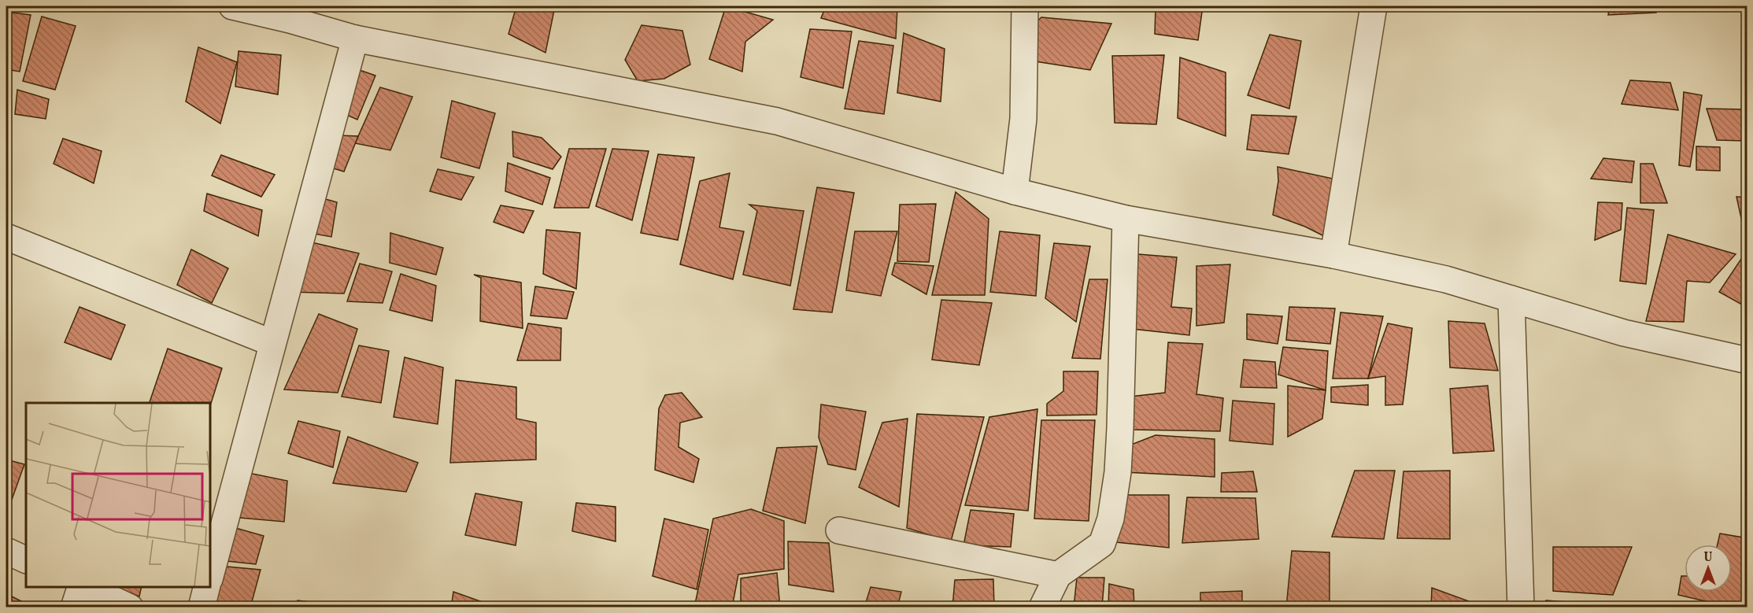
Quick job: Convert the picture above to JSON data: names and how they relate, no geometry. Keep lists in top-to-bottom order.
{
  "north": "top"
}
